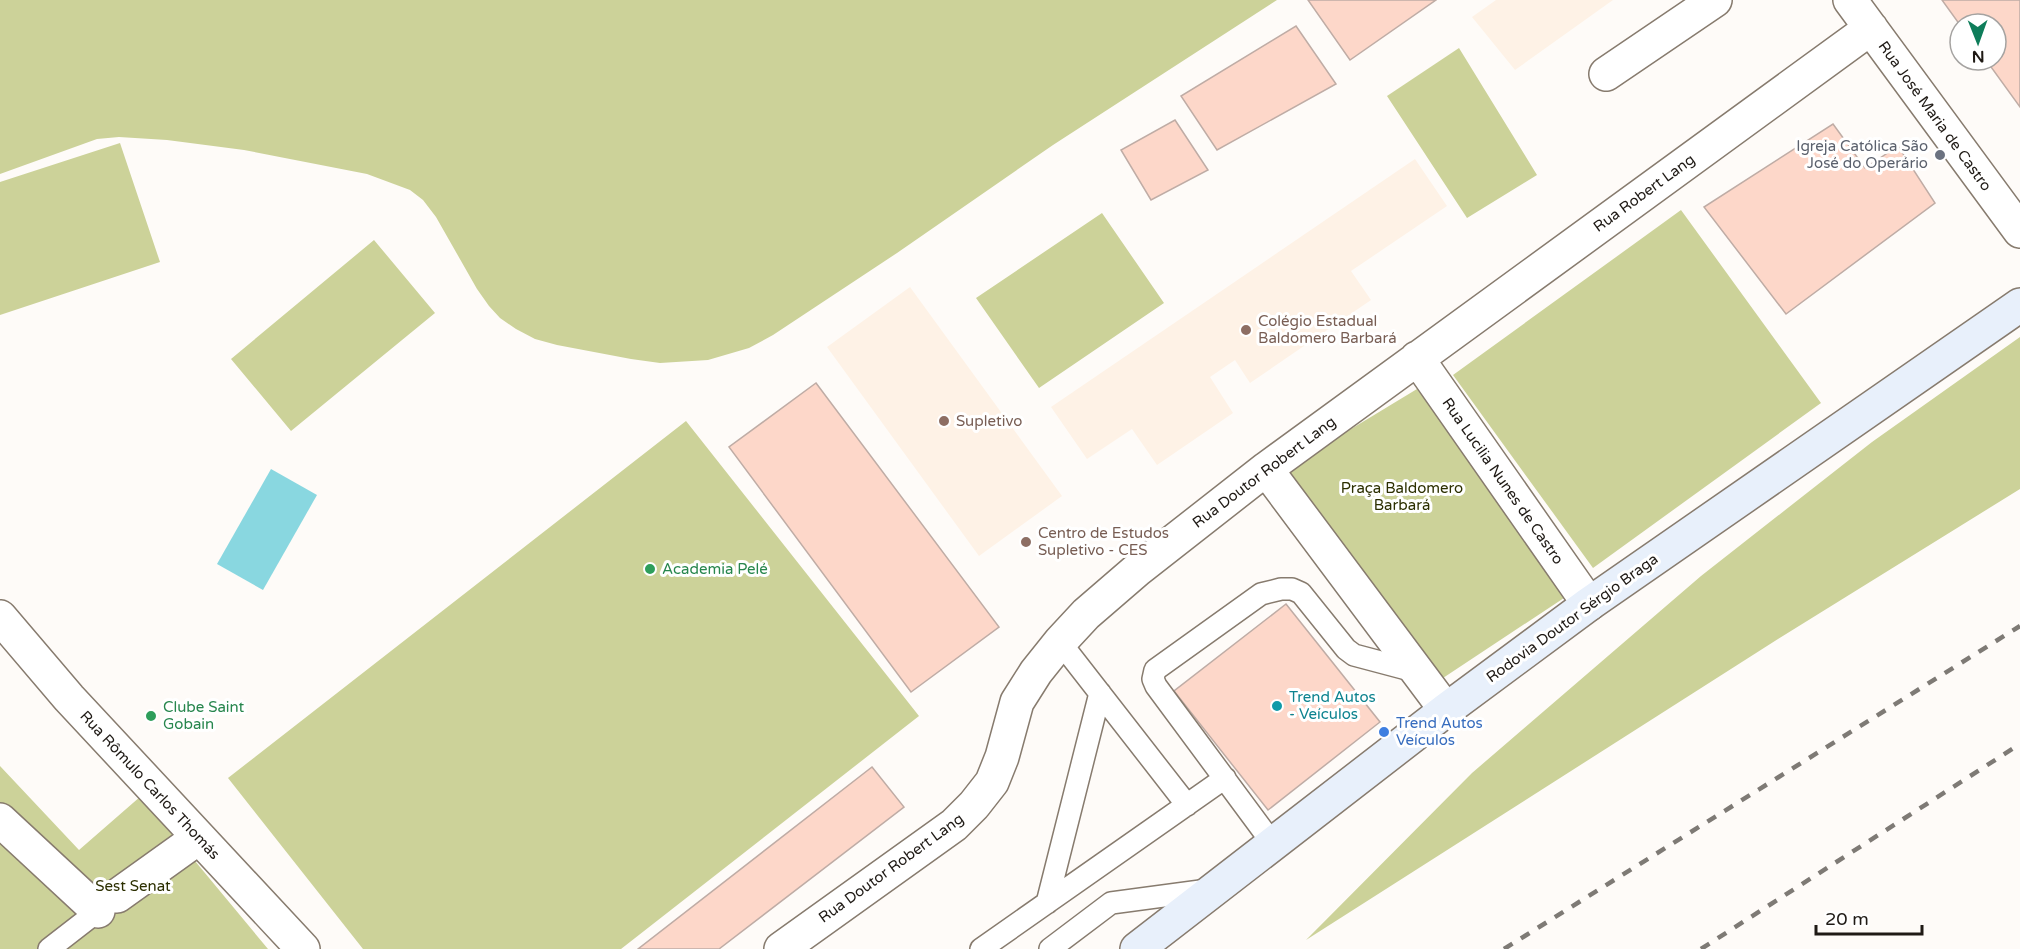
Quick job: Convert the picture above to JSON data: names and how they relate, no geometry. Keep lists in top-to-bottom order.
{
  "streets": {
    "main road": ["Rodovia Doutor Sérgio Braga"],
    "street": [
      "Rua José Maria de Castro",
      "Rua Robert Lang",
      "Rua Doutor Robert Lang",
      "Rua Lucilia Nunes de Castro",
      "Rua Rômulo Carlos Thomás"
    ]
  },
  "crossings": [
    ["Rua José Maria de Castro", "Rua Robert Lang"],
    ["Rua Robert Lang", "Rua Doutor Robert Lang"],
    ["Rua Robert Lang", "Rua Lucilia Nunes de Castro"],
    ["Rua Doutor Robert Lang", "Rua Lucilia Nunes de Castro"],
    ["Rua Lucilia Nunes de Castro", "Rodovia Doutor Sérgio Braga"]
  ],
  "parks": ["Praça Baldomero Barbará", "Sest Senat"],
  "places": [
    "Igreja Católica São José do Operário",
    "Colégio Estadual Baldomero Barbará",
    "Supletivo",
    "Centro de Estudos Supletivo - CES",
    "Academia Pelé",
    "Trend Autos - Veículos",
    "Clube Saint Gobain",
    "Trend Autos Veículos"
  ],
  "scale_bar": "20 m",
  "north": "bottom"
}
